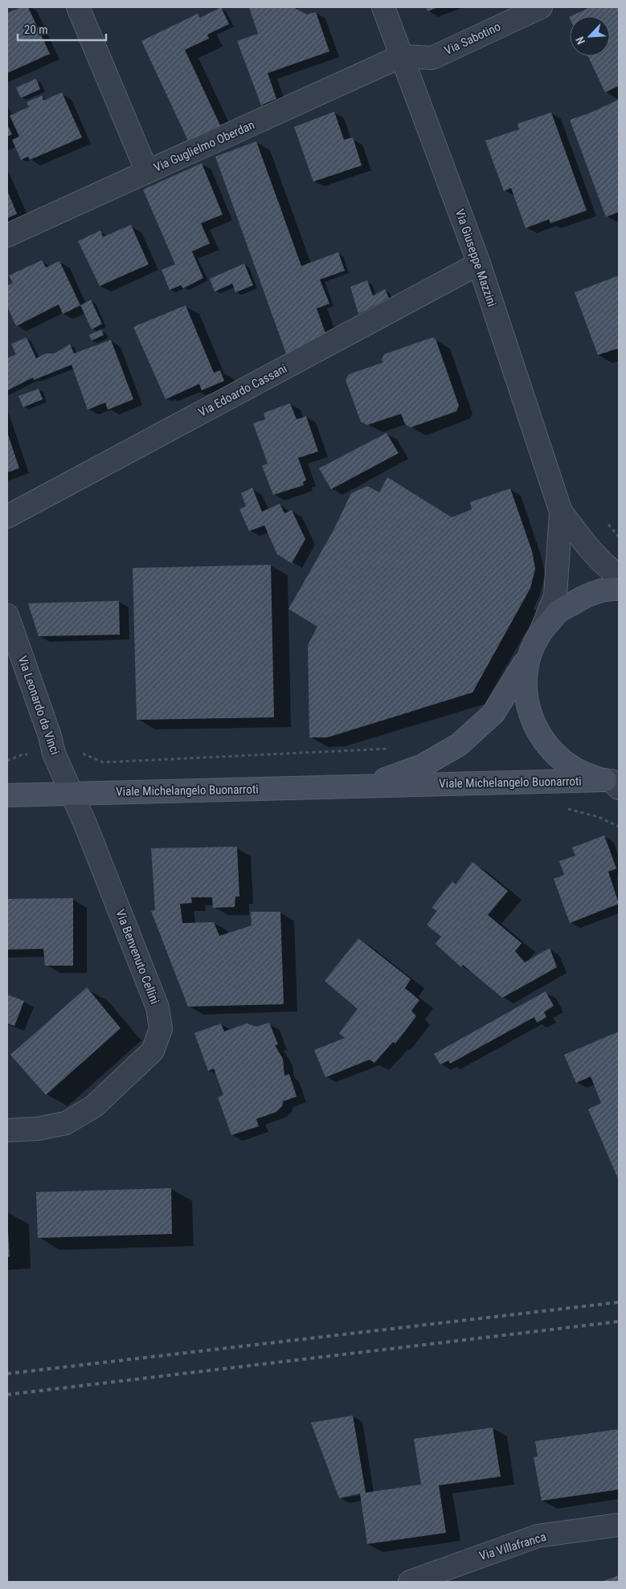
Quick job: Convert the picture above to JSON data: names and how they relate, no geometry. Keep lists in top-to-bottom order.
{
  "streets": {
    "main road": ["Viale Michelangelo Buonarroti"],
    "street": [
      "Via Sabotino",
      "Via Guglielmo Oberdan",
      "Via Giuseppe Mazzini",
      "Via Edoardo Cassani",
      "Via Leonardo da Vinci",
      "Via Benvenuto Cellini",
      "Via Villafranca"
    ]
  },
  "crossings": [
    ["Via Sabotino", "Via Guglielmo Oberdan"],
    ["Via Sabotino", "Via Giuseppe Mazzini"],
    ["Via Guglielmo Oberdan", "Via Giuseppe Mazzini"],
    ["Via Giuseppe Mazzini", "Via Edoardo Cassani"],
    ["Via Leonardo da Vinci", "Viale Michelangelo Buonarroti"],
    ["Via Leonardo da Vinci", "Via Benvenuto Cellini"],
    ["Viale Michelangelo Buonarroti", "Via Benvenuto Cellini"]
  ],
  "scale_bar": "20 m",
  "north": "bottom left"
}
